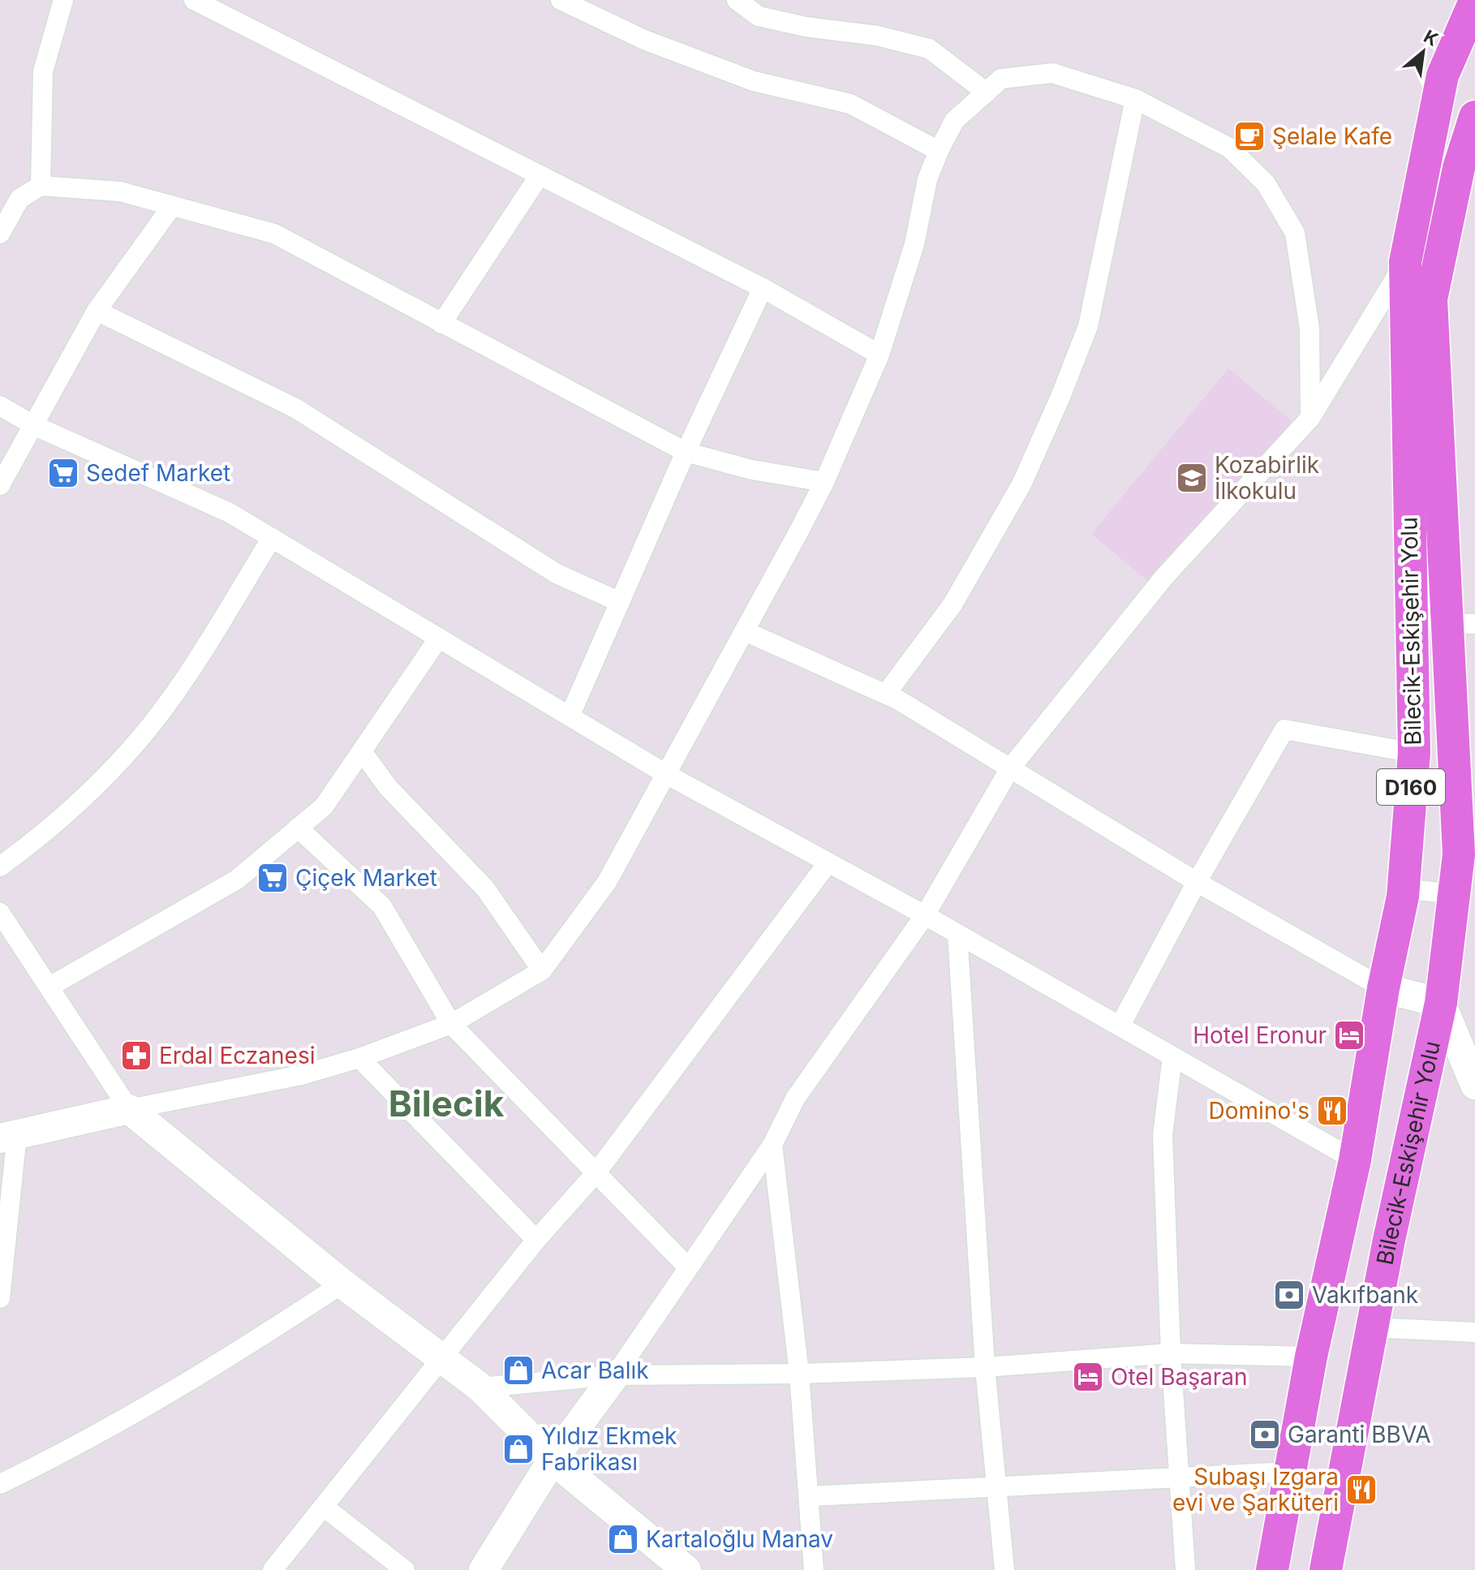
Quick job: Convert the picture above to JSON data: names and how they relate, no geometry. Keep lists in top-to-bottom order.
{
  "streets": {
    "main road": ["Bilecik-Eskişehir Yolu", "D160"]
  },
  "districts": ["Bilecik"],
  "places": {
    "cafe": ["Şelale Kafe"],
    "supermarket": ["Sedef Market", "Çiçek Market"],
    "school or university": ["Kozabirlik İlkokulu"],
    "hotel": ["Hotel Eronur", "Otel Başaran"],
    "pharmacy": ["Erdal Eczanesi"],
    "restaurant": ["Domino's", "Subaşı Izgara evi ve Şarküteri"],
    "bank": ["Vakıfbank", "Garanti BBVA"],
    "shop": ["Acar Balık", "Yıldız Ekmek Fabrikası", "Kartaloğlu Manav"]
  },
  "north": "top right"
}
